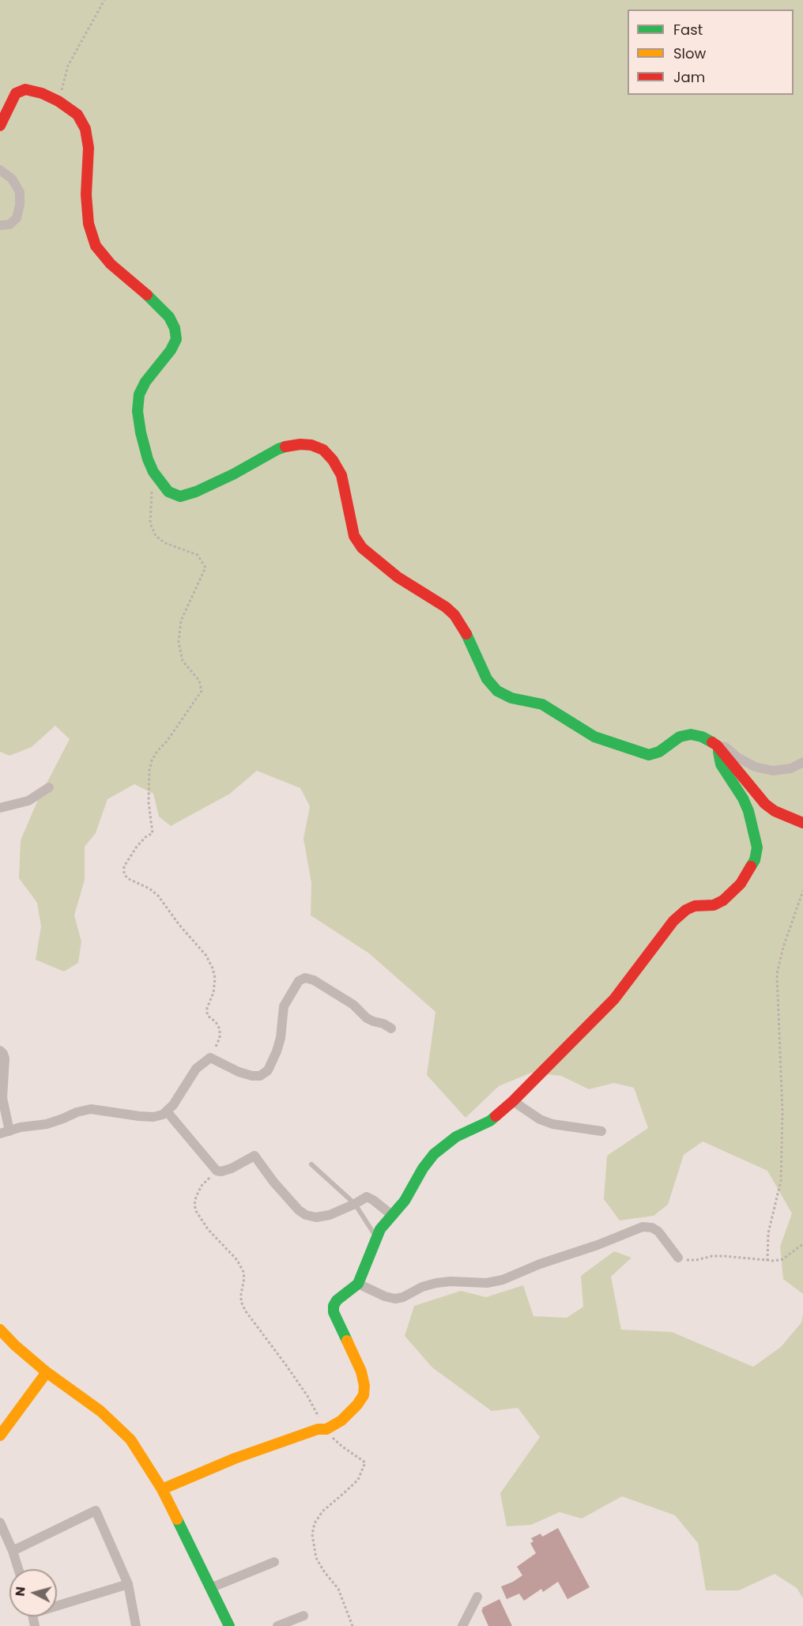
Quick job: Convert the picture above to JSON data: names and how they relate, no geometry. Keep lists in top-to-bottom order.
{
  "legend": ["Fast", "Slow", "Jam"],
  "north": "left"
}
